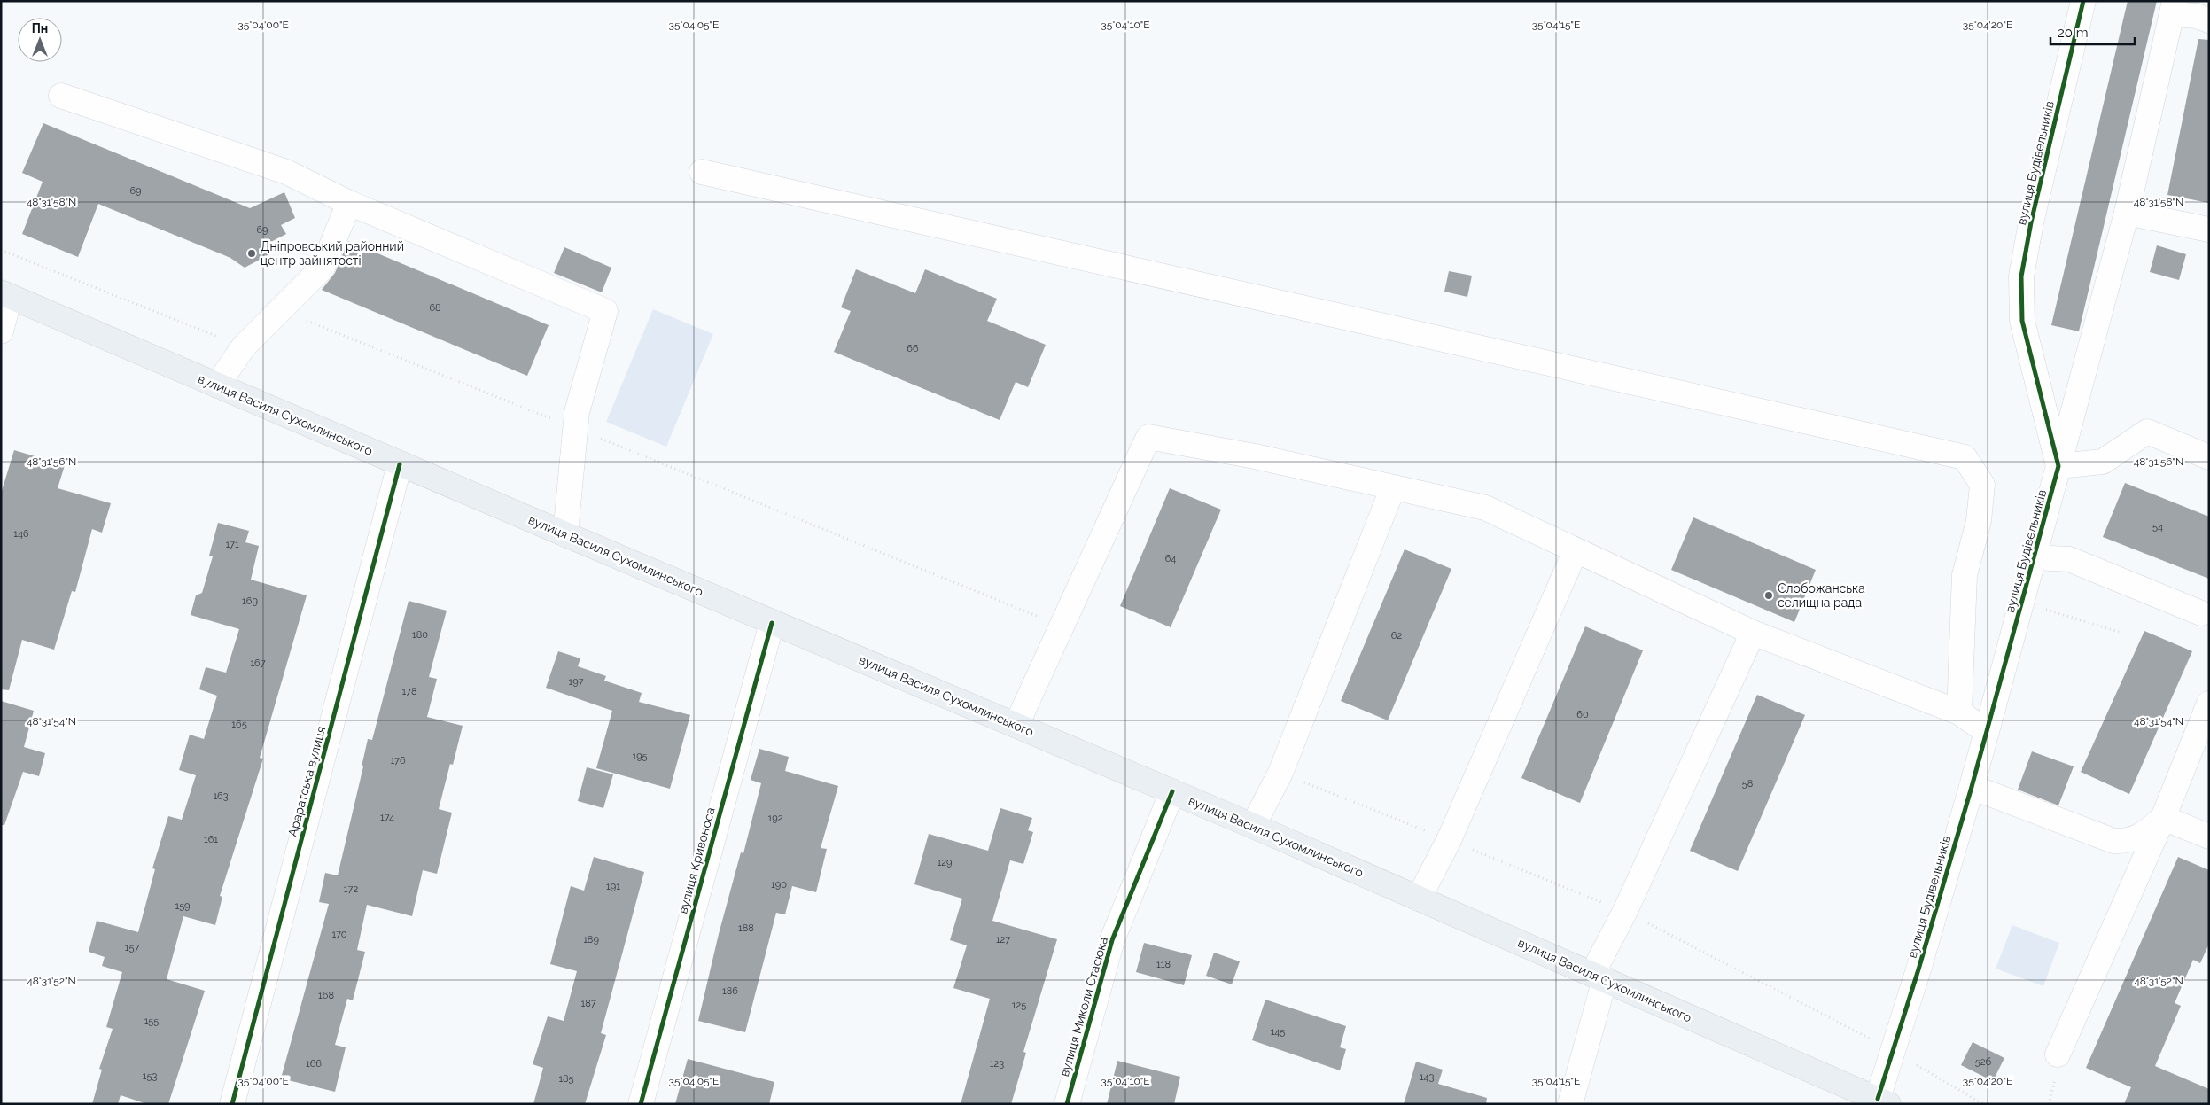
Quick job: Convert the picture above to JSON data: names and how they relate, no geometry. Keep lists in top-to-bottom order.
{
  "streets": {
    "main road": ["вулиця Василя Сухомлинського"],
    "street": [
      "вулиця Будівельників",
      "Араратська вулиця",
      "вулиця Кривоноса",
      "вулиця Миколи Стасюка"
    ]
  },
  "crossings": [
    ["вулиця Будівельників", "вулиця Василя Сухомлинського"],
    ["вулиця Василя Сухомлинського", "Араратська вулиця"],
    ["вулиця Василя Сухомлинського", "вулиця Кривоноса"],
    ["вулиця Василя Сухомлинського", "вулиця Миколи Стасюка"]
  ],
  "places": ["Дніпровський районний центр зайнятості", "Слобожанська селищна рада"],
  "house_numbers": [
    "69",
    "69",
    "68",
    "66",
    "54",
    "146",
    "171",
    "64",
    "169",
    "180",
    "62",
    "167",
    "197",
    "178",
    "60",
    "165",
    "195",
    "176",
    "58",
    "163",
    "174",
    "192",
    "161",
    "129",
    "190",
    "191",
    "172",
    "159",
    "188",
    "170",
    "189",
    "127",
    "157",
    "118",
    "186",
    "168",
    "187",
    "125",
    "155",
    "145",
    "52б",
    "166",
    "123",
    "153",
    "143",
    "185"
  ],
  "scale_bar": "20 m",
  "north": "top",
  "coordinates": [
    "35°04'00\"E",
    "35°04'05\"E",
    "35°04'10\"E",
    "35°04'15\"E",
    "35°04'20\"E",
    "48°31'58\"N",
    "48°31'56\"N",
    "48°31'54\"N",
    "48°31'52\"N"
  ]
}
